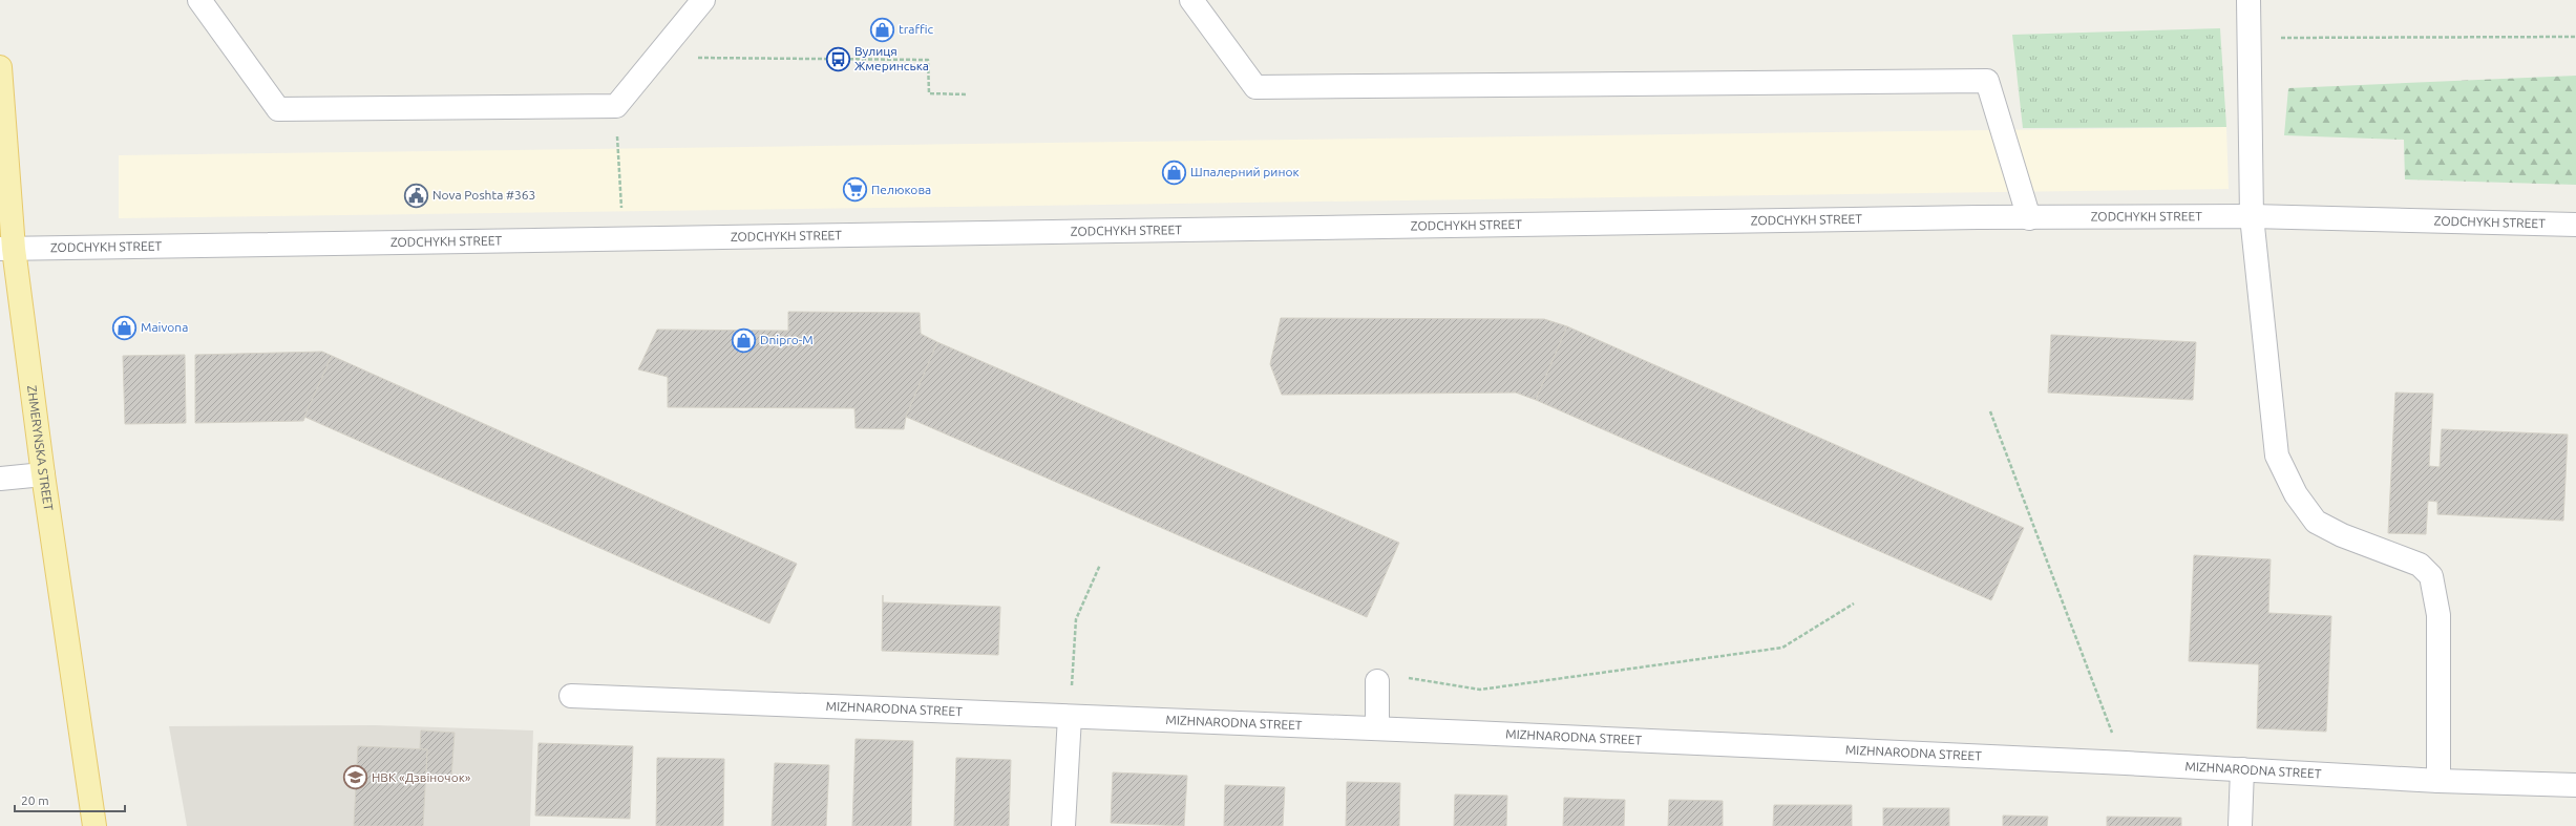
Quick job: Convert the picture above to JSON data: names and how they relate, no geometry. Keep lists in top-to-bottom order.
{
  "streets": {
    "main road": ["ZHMERYNSKA STREET"],
    "street": ["ZODCHYKH STREET", "MIZHNARODNA STREET"]
  },
  "crossings": [
    ["ZODCHYKH STREET", "ZHMERYNSKA STREET"]
  ],
  "places": {
    "shop": [
      "traffic",
      "Шпалерний ринок",
      "Maivona",
      "Dnipro-M"
    ],
    "bus stop": ["Вулиця Жмеринська"],
    "supermarket": ["Пелюкова"],
    "public building": ["Nova Poshta #363"],
    "school or university": ["НВК «Дзвіночок»"]
  },
  "scale_bar": "20 m"
}
